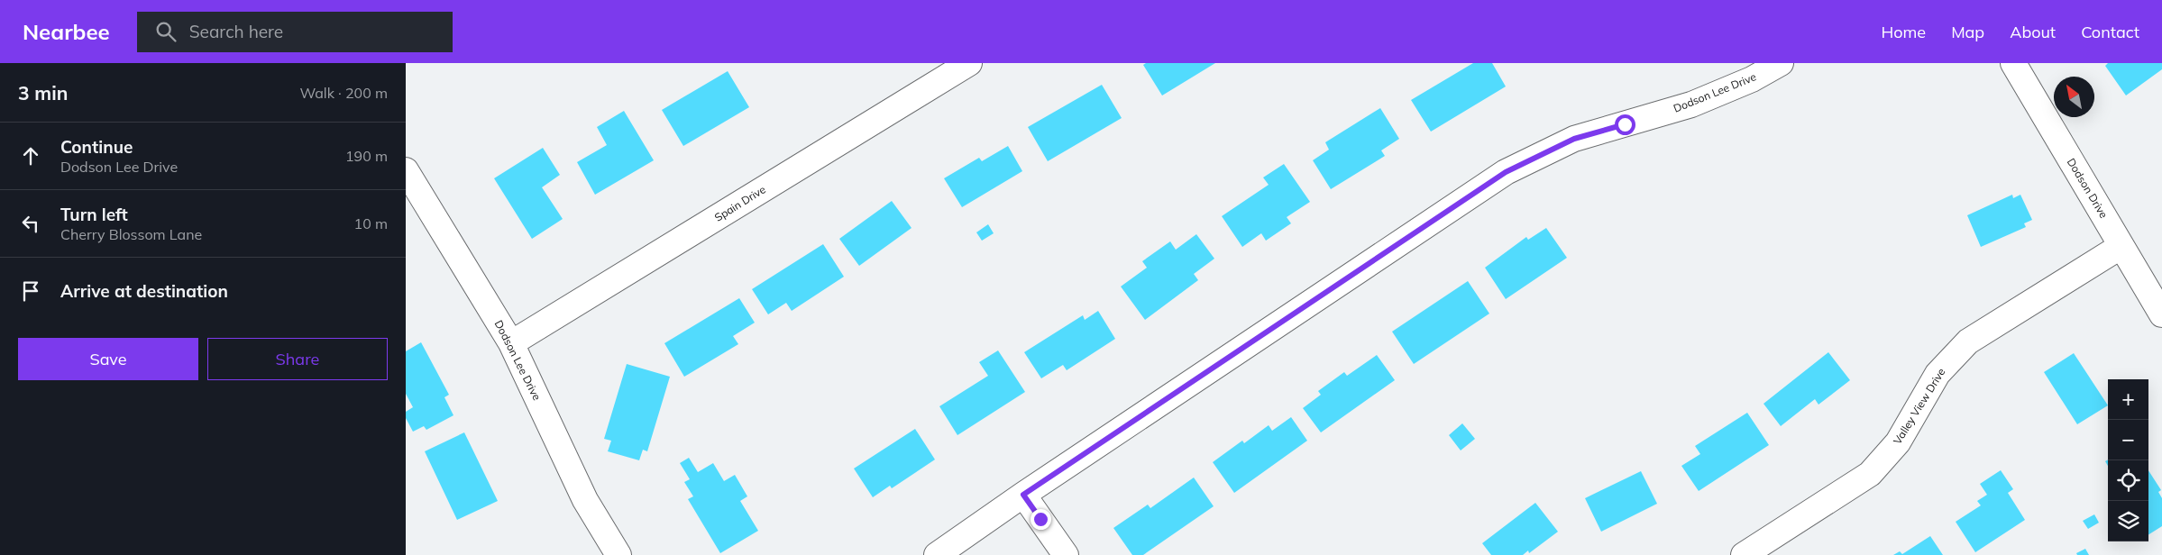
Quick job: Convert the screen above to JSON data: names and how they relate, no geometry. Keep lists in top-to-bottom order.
{
  "streets": {
    "street": [
      "Dodson Lee Drive",
      "Dodson Drive",
      "Spain Drive",
      "Valley View Drive"
    ]
  },
  "crossings": [
    ["Dodson Lee Drive", "Spain Drive"],
    ["Dodson Drive", "Valley View Drive"]
  ],
  "north": "top left",
  "page": {
    "header": "Nearbee",
    "search": "Search here",
    "nav": [
      "Home",
      "Map",
      "About",
      "Contact"
    ],
    "heading": ["3 min", "Walk · 200 m"],
    "list": [
      ["Continue", "Dodson Lee Drive", "190 m"],
      ["Turn left", "Cherry Blossom Lane", "10 m"],
      "Arrive at destination"
    ],
    "buttons": ["Save", "Share"],
    "map_buttons": ["+", "−"]
  }
}
